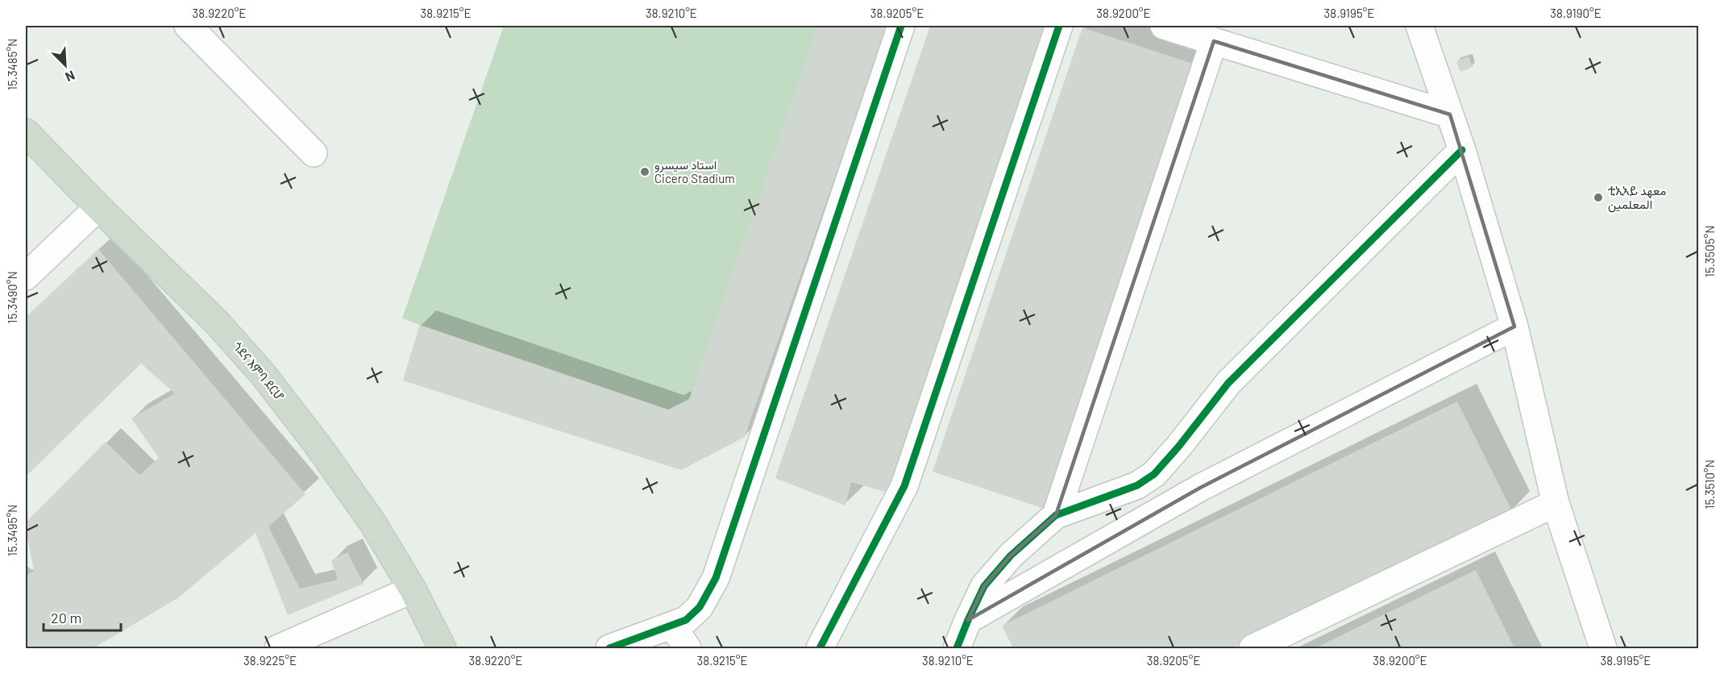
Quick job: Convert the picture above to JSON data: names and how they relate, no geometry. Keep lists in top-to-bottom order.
{
  "streets": {
    "highway": ["ጎደና እምባ ደርሆ"]
  },
  "places": ["استاد سيسرو Cicero Stadium", "ቲኢኣይ معهد المعلمين"],
  "scale_bar": "20 m",
  "north": "bottom right",
  "coordinates": [
    "38.9220°E",
    "38.9215°E",
    "38.9210°E",
    "38.9205°E",
    "38.9200°E",
    "38.9195°E",
    "38.9190°E",
    "15.3485°N",
    "15.3505°N",
    "15.3490°N",
    "15.3510°N",
    "15.3495°N",
    "38.9225°E"
  ]
}
